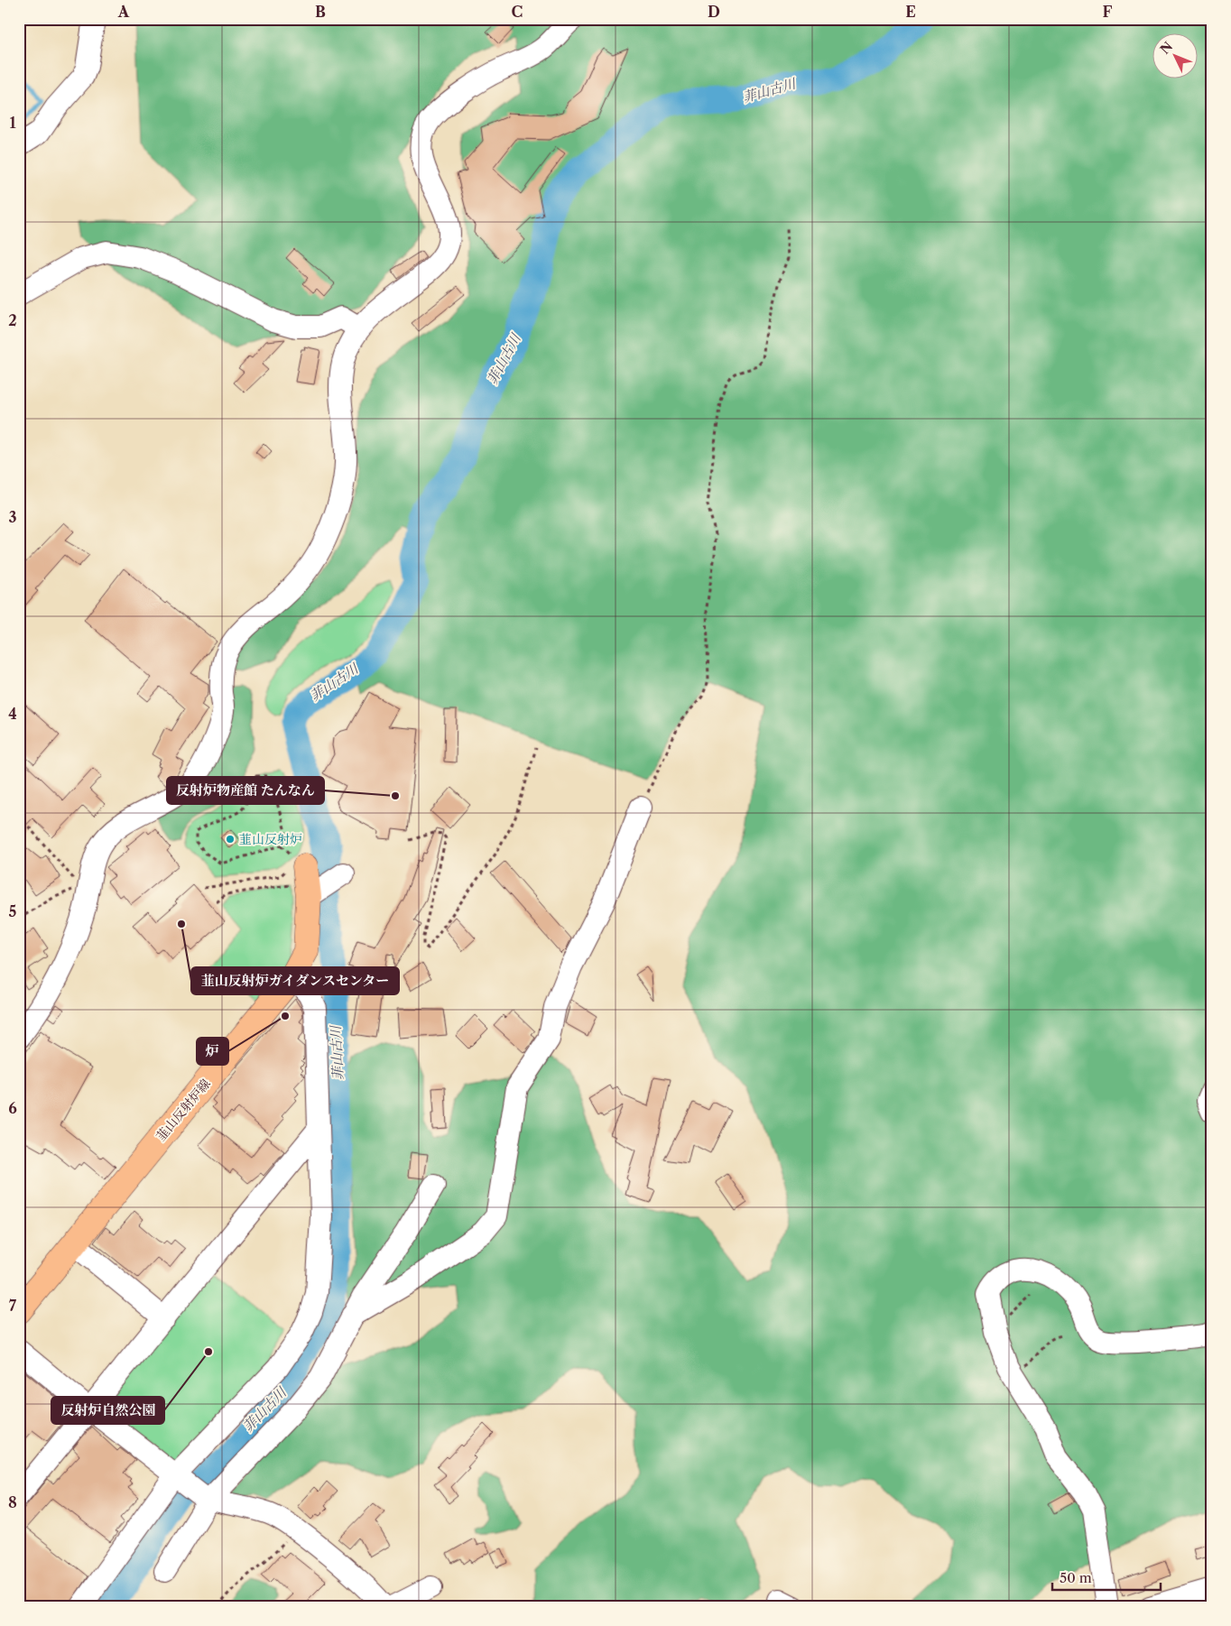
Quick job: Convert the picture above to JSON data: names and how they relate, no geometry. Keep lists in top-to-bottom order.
{
  "streets": {
    "main road": ["韮山反射炉線"]
  },
  "water": ["菲山古川"],
  "places": [
    "反射炉物産館 たんなん",
    "韮山反射炉",
    "韮山反射炉ガイダンスセンター",
    "炉",
    "反射炉自然公園"
  ],
  "scale_bar": "50 m",
  "north": "top left",
  "grid": {
    "columns": [
      "A",
      "B",
      "C",
      "D",
      "E",
      "F"
    ],
    "rows": [
      "1",
      "2",
      "3",
      "4",
      "5",
      "6",
      "7",
      "8"
    ]
  }
}
